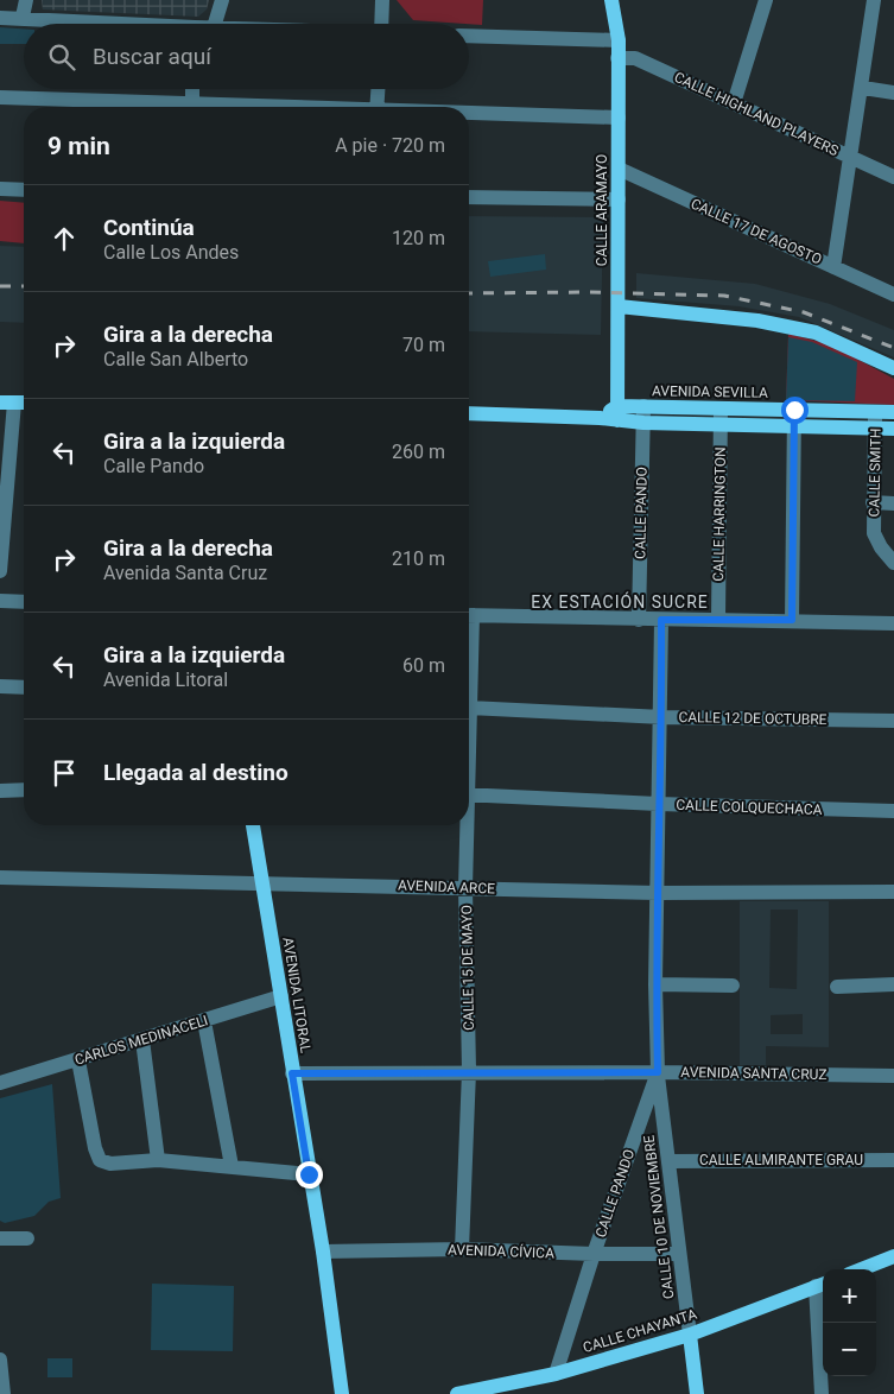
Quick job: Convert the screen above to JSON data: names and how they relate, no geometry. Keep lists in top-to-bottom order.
{
  "streets": {
    "main road": [
      "CALLE ARAMAYO",
      "AVENIDA SEVILLA",
      "AVENIDA LITORAL",
      "CALLE 10 DE NOVIEMBRE",
      "CALLE CHAYANTA"
    ],
    "street": [
      "CALLE HIGHLAND PLAYERS",
      "CALLE 17 DE AGOSTO",
      "CALLE SMITH",
      "CALLE PANDO",
      "CALLE HARRINGTON",
      "CALLE 12 DE OCTUBRE",
      "CALLE COLQUECHACA",
      "AVENIDA ARCE",
      "CALLE 15 DE MAYO",
      "CARLOS MEDINACELI",
      "AVENIDA SANTA CRUZ",
      "CALLE ALMIRANTE GRAU",
      "AVENIDA CÍVICA"
    ]
  },
  "crossings": [
    ["CALLE HIGHLAND PLAYERS", "CALLE ARAMAYO"],
    ["CALLE ARAMAYO", "CALLE 17 DE AGOSTO"],
    ["CALLE ARAMAYO", "AVENIDA SEVILLA"],
    ["AVENIDA SEVILLA", "CALLE SMITH"],
    ["AVENIDA SEVILLA", "CALLE PANDO"],
    ["AVENIDA SEVILLA", "CALLE HARRINGTON"],
    ["CALLE PANDO", "CALLE 12 DE OCTUBRE"],
    ["CALLE PANDO", "CALLE COLQUECHACA"],
    ["CALLE PANDO", "AVENIDA ARCE"],
    ["CALLE PANDO", "AVENIDA SANTA CRUZ"],
    ["CALLE PANDO", "CALLE 10 DE NOVIEMBRE"],
    ["CALLE PANDO", "AVENIDA CÍVICA"],
    ["CALLE PANDO", "CALLE CHAYANTA"],
    ["CALLE 12 DE OCTUBRE", "CALLE 15 DE MAYO"],
    ["AVENIDA ARCE", "CALLE 15 DE MAYO"],
    ["AVENIDA ARCE", "AVENIDA LITORAL"],
    ["CALLE 15 DE MAYO", "AVENIDA SANTA CRUZ"],
    ["CALLE 15 DE MAYO", "AVENIDA CÍVICA"],
    ["AVENIDA LITORAL", "CARLOS MEDINACELI"],
    ["AVENIDA LITORAL", "AVENIDA SANTA CRUZ"],
    ["AVENIDA LITORAL", "AVENIDA CÍVICA"],
    ["AVENIDA SANTA CRUZ", "CALLE 10 DE NOVIEMBRE"],
    ["CALLE ALMIRANTE GRAU", "CALLE 10 DE NOVIEMBRE"],
    ["CALLE 10 DE NOVIEMBRE", "AVENIDA CÍVICA"],
    ["CALLE 10 DE NOVIEMBRE", "CALLE CHAYANTA"]
  ],
  "districts": ["EX ESTACIÓN SUCRE"],
  "page": {
    "search": "Buscar aquí",
    "heading": ["9 min", "A pie · 720 m"],
    "list": [
      ["Continúa", "Calle Los Andes", "120 m"],
      ["Gira a la derecha", "Calle San Alberto", "70 m"],
      ["Gira a la izquierda", "Calle Pando", "260 m"],
      ["Gira a la derecha", "Avenida Santa Cruz", "210 m"],
      ["Gira a la izquierda", "Avenida Litoral", "60 m"],
      "Llegada al destino"
    ],
    "map_buttons": ["+", "−"]
  }
}
